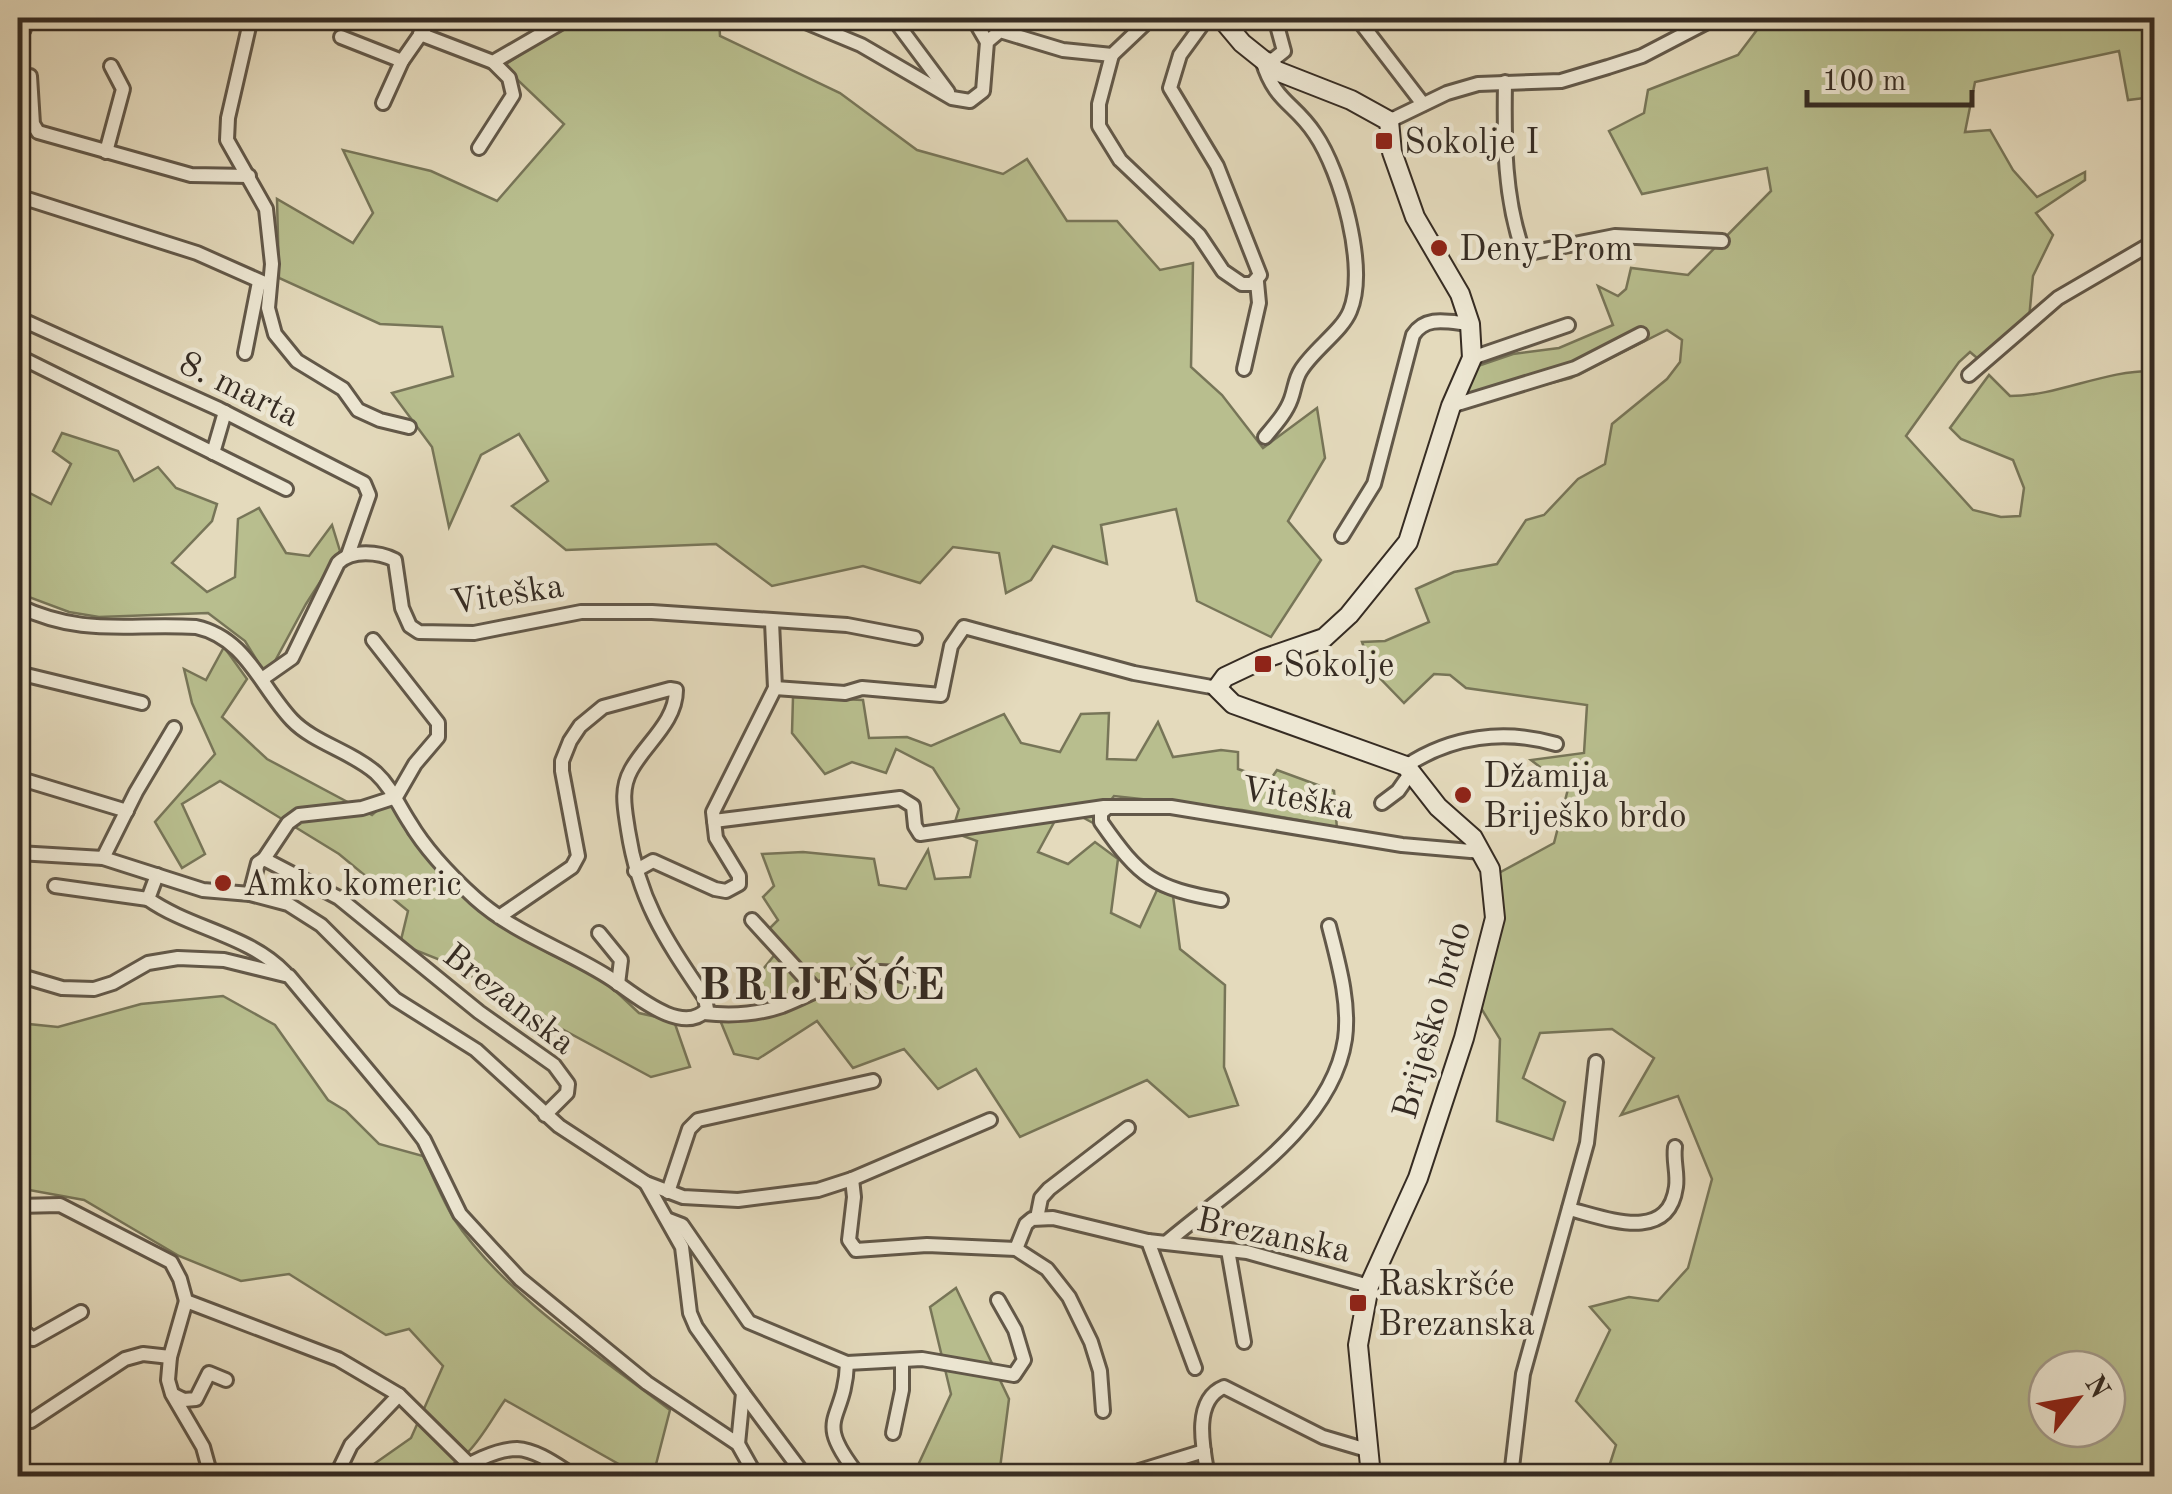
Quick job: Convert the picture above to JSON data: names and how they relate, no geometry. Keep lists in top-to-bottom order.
{
  "streets": {
    "street": [
      "8. marta",
      "Viteška",
      "Brezanska",
      "Briješko brdo"
    ]
  },
  "crossings": [
    ["8. marta", "Viteška"],
    ["Viteška", "Briješko brdo"],
    ["Brezanska", "Briješko brdo"]
  ],
  "districts": ["BRIJEŠĆE"],
  "places": {
    "transit": ["Sokolje I", "Sokolje", "Raskršće Brezanska"],
    "other": ["Deny Prom", "Džamija Briješko brdo", "Amko komeric"]
  },
  "scale_bar": "100 m",
  "north": "top right"
}
